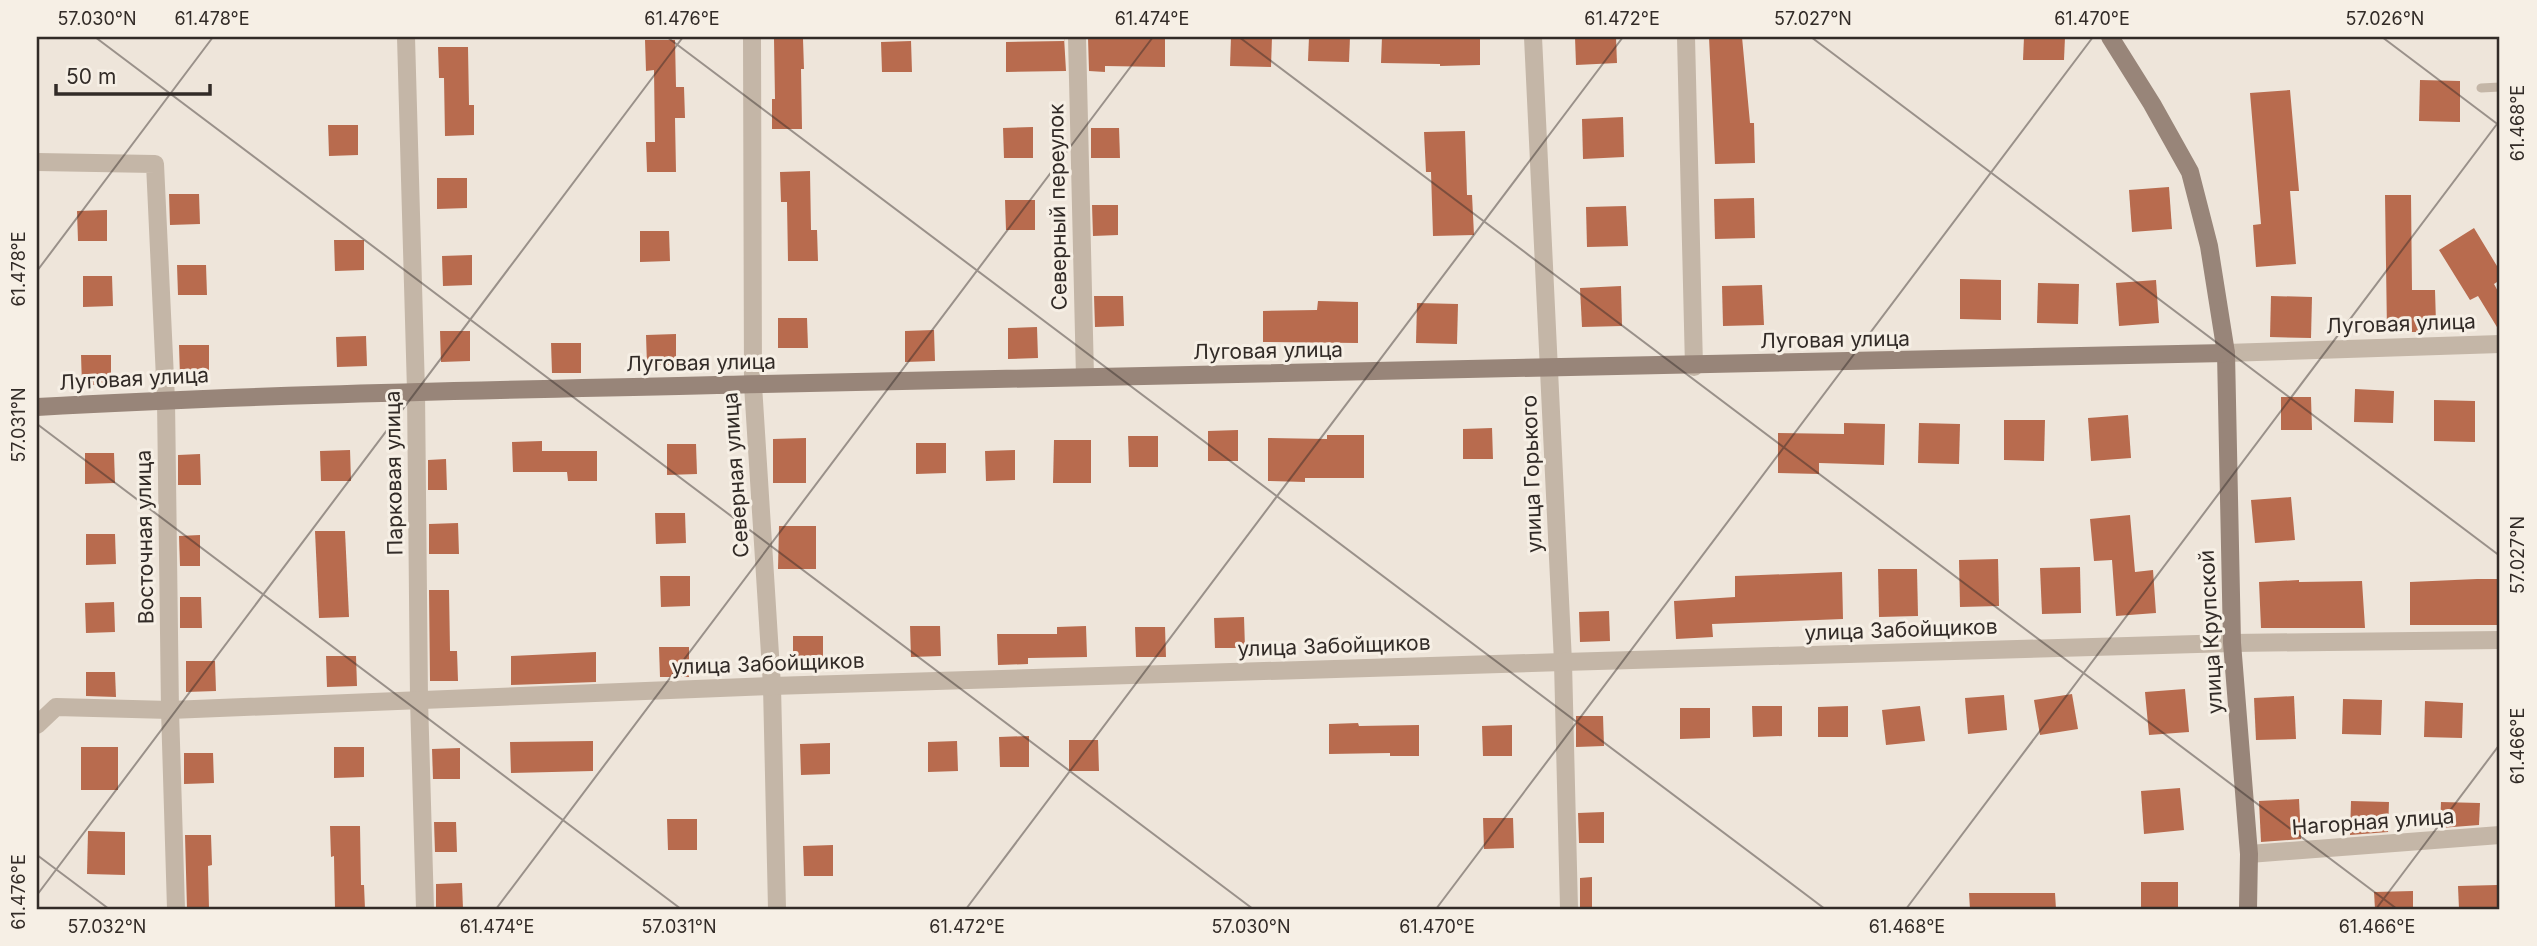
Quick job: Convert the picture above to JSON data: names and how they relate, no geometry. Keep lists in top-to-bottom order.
{
  "streets": {
    "main road": ["Луговая улица", "улица Крупской"],
    "street": [
      "Северный переулок",
      "Парковая улица",
      "улица Горького",
      "Северная улица",
      "Восточная улица",
      "улица Забойщиков",
      "Нагорная улица"
    ]
  },
  "crossings": [
    ["Северный переулок", "Луговая улица"],
    ["Луговая улица", "Парковая улица"],
    ["Луговая улица", "улица Горького"],
    ["Луговая улица", "Северная улица"],
    ["Луговая улица", "Восточная улица"],
    ["Луговая улица", "улица Крупской"],
    ["Парковая улица", "улица Забойщиков"],
    ["улица Горького", "улица Забойщиков"],
    ["Северная улица", "улица Забойщиков"],
    ["Восточная улица", "улица Забойщиков"],
    ["улица Забойщиков", "улица Крупской"],
    ["улица Крупской", "Нагорная улица"]
  ],
  "scale_bar": "50 m",
  "coordinates": [
    "57.030°N",
    "61.478°E",
    "61.476°E",
    "61.474°E",
    "61.472°E",
    "57.027°N",
    "61.470°E",
    "57.026°N",
    "61.468°E",
    "57.031°N",
    "61.466°E",
    "57.032°N"
  ]
}
